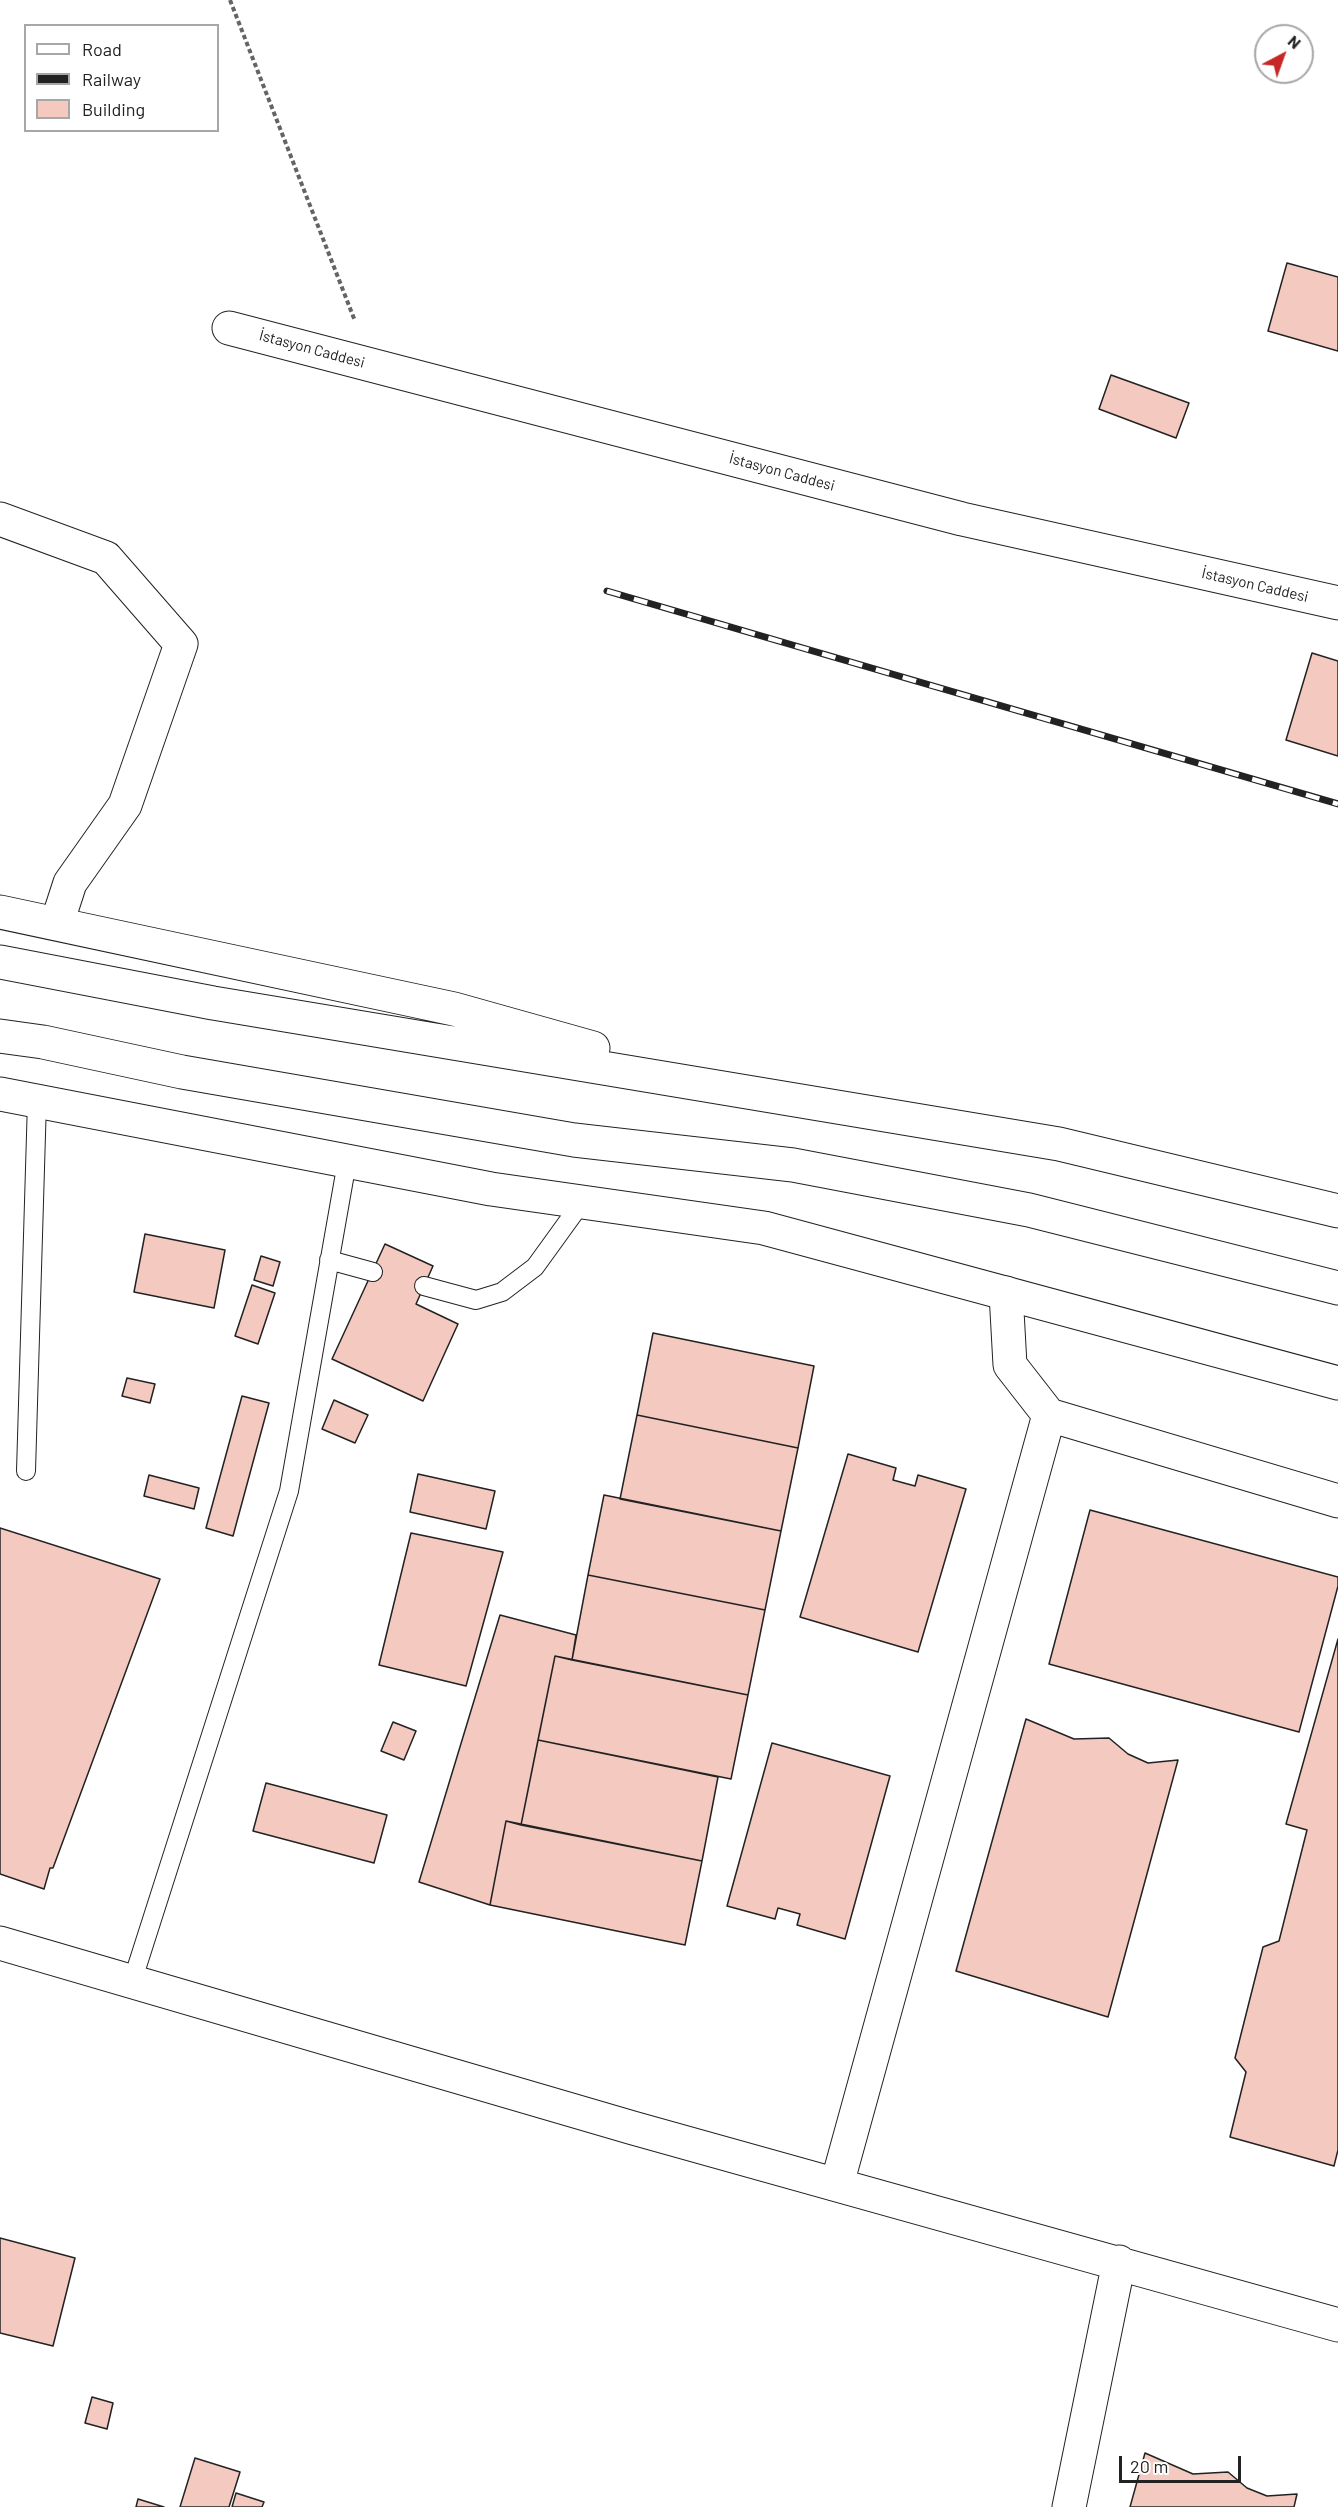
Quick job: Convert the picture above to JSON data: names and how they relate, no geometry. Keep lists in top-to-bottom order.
{
  "streets": {
    "main road": ["İstasyon Caddesi"]
  },
  "legend": ["Road", "Railway", "Building"],
  "scale_bar": "20 m",
  "north": "top right"
}
